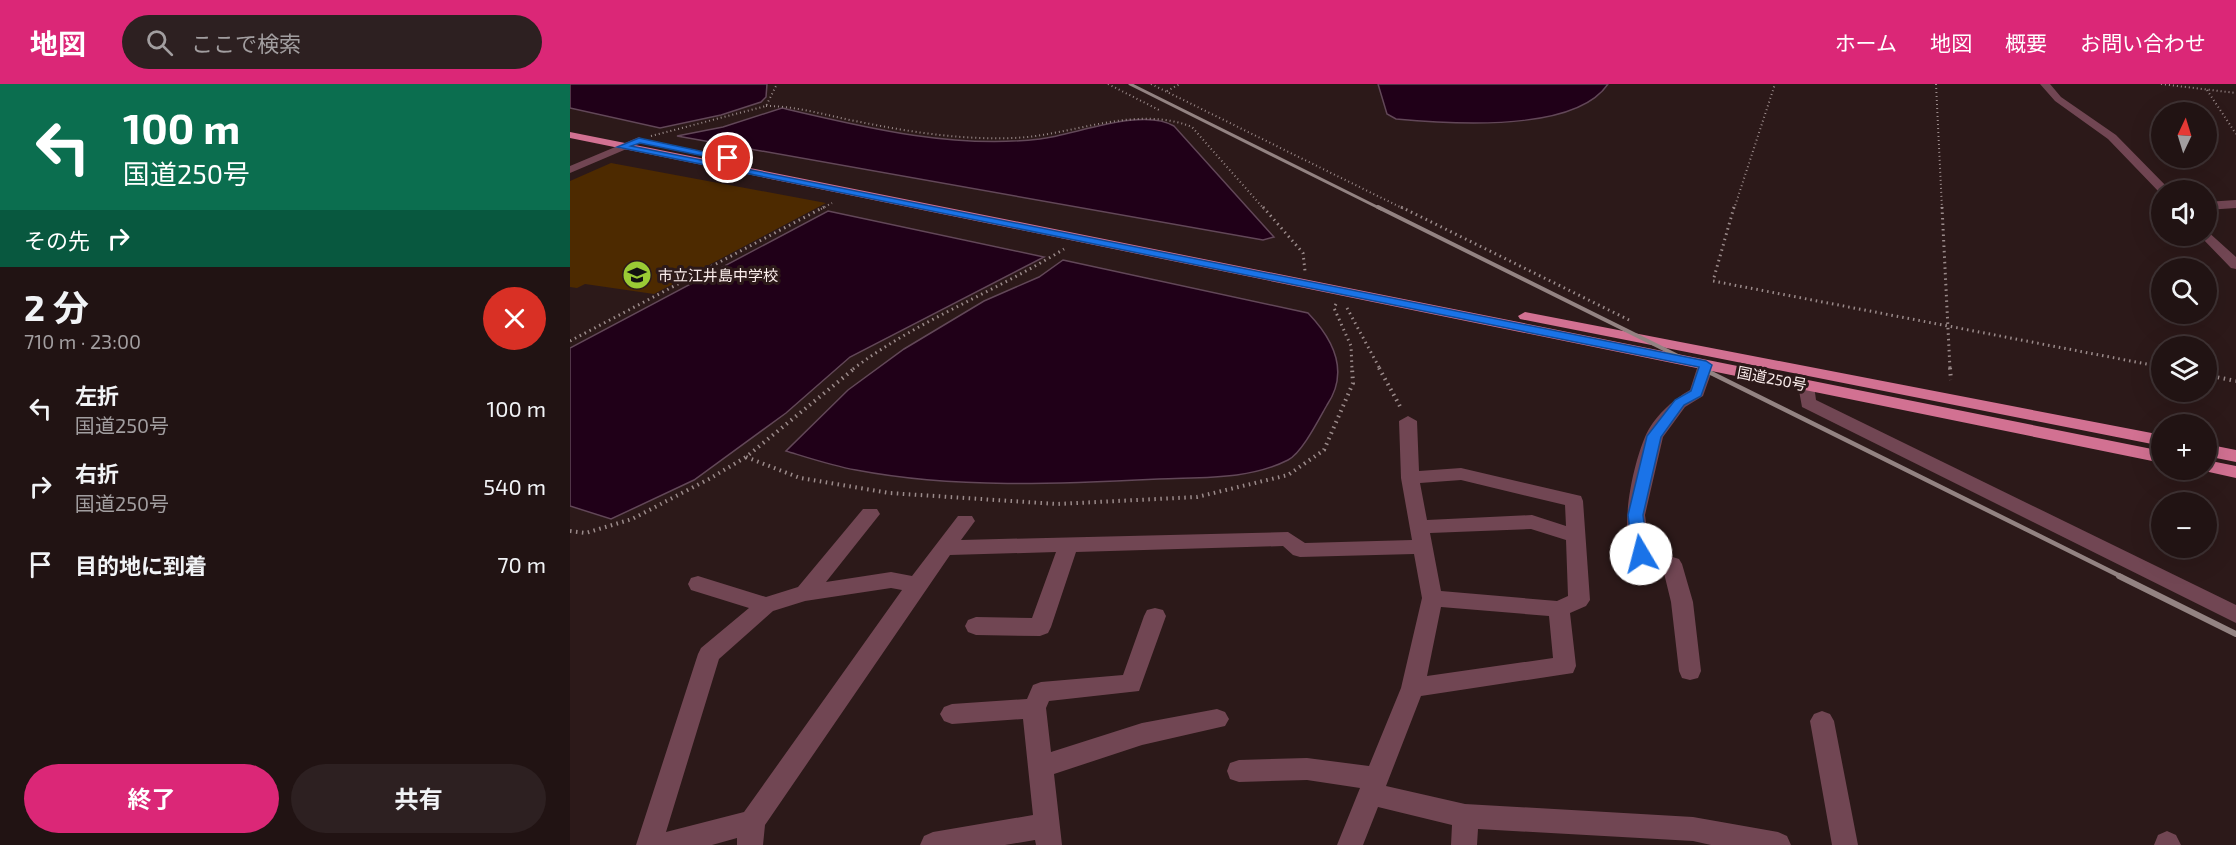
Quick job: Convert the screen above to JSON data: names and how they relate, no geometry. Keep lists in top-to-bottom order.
{
  "streets": {
    "highway": ["国道250号"]
  },
  "places": {
    "school or university": ["市立江井島中学校"]
  },
  "north": "top",
  "page": {
    "header": "地図",
    "search": "ここで検索",
    "nav": [
      "ホーム",
      "地図",
      "概要",
      "お問い合わせ"
    ],
    "turn": ["100 m", "国道250号"],
    "map_buttons": ["+", "−"],
    "then": "その先",
    "heading": ["2 分", "710 m · 23:00"],
    "list": [
      {
        "name": "左折",
        "note": "国道250号",
        "value": "100 m"
      },
      {
        "name": "右折",
        "note": "国道250号",
        "value": "540 m"
      },
      {
        "name": "目的地に到着",
        "value": "70 m"
      }
    ],
    "buttons": ["終了", "共有"]
  }
}
